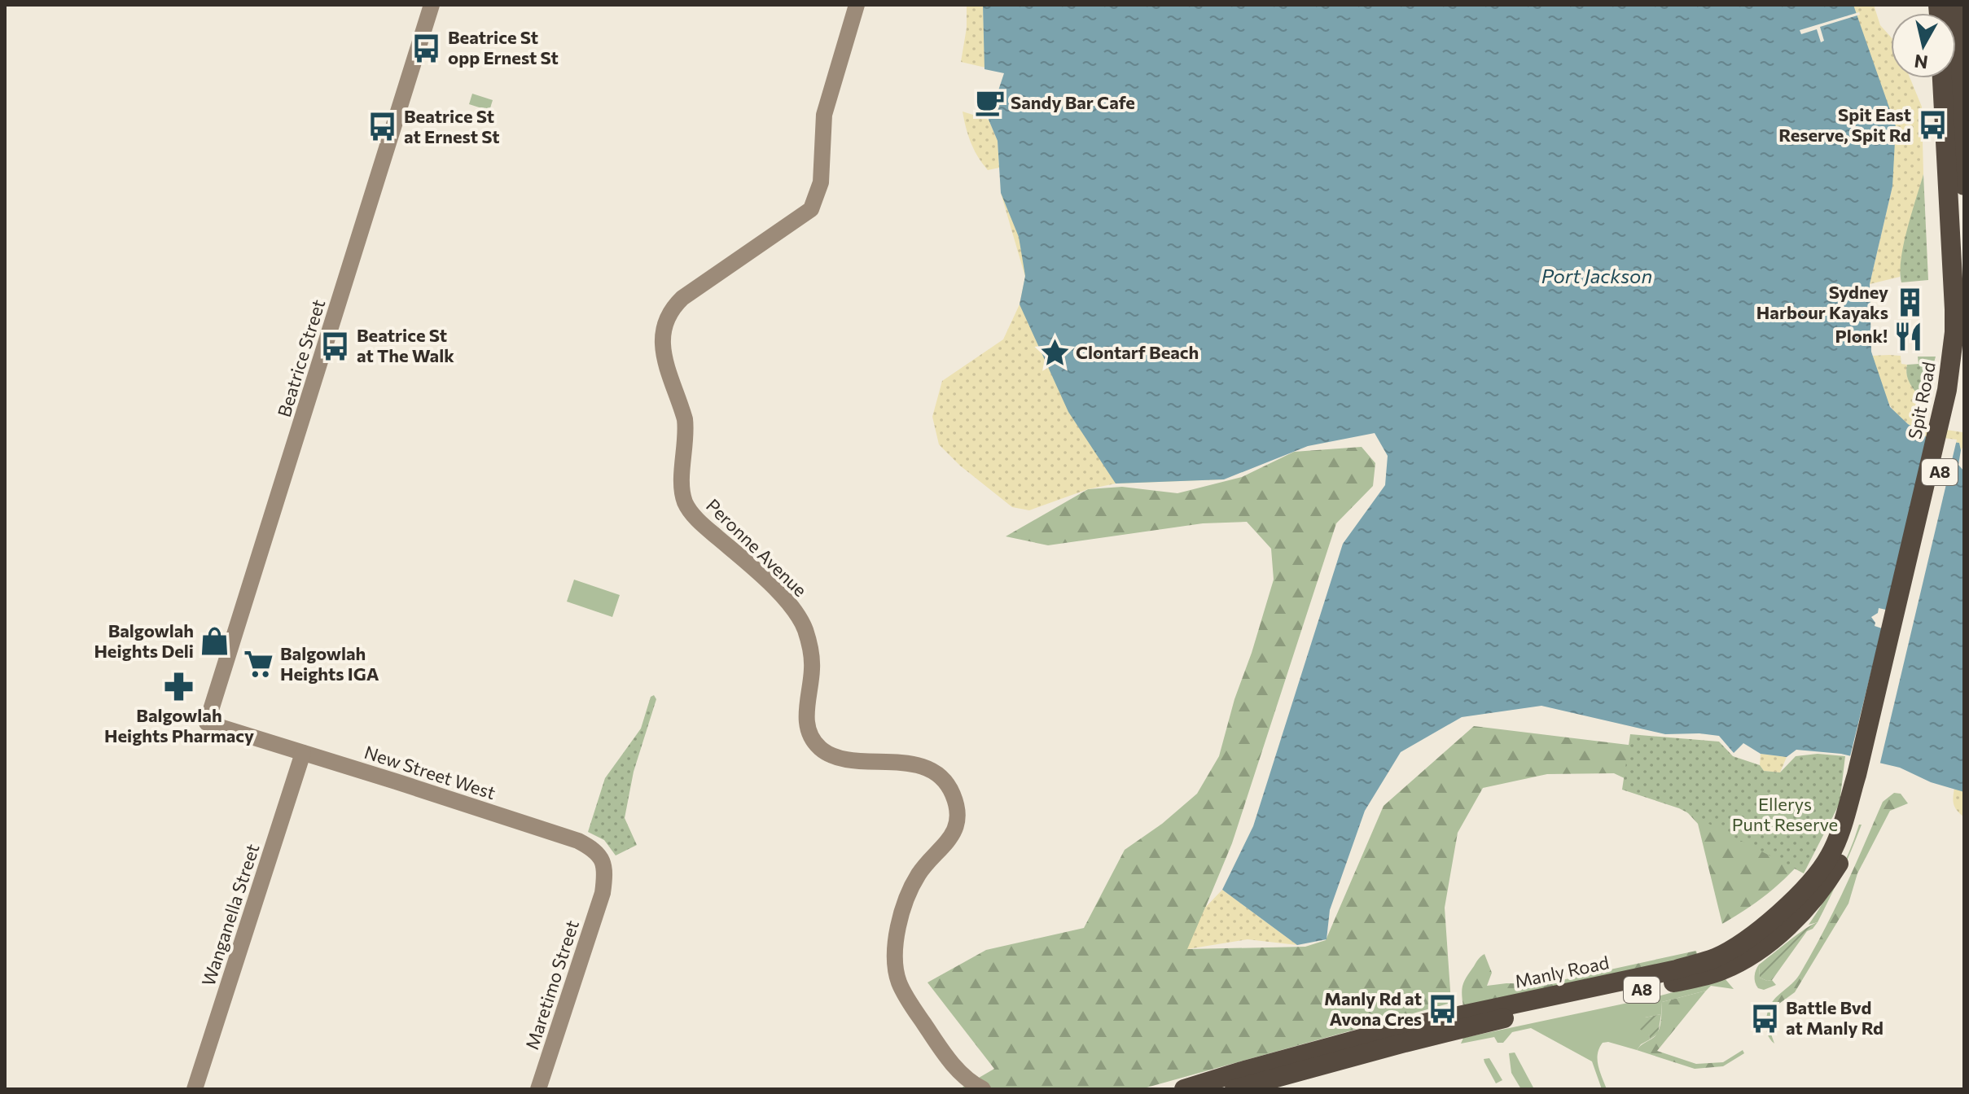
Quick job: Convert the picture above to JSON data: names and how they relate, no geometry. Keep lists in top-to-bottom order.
{
  "streets": {
    "highway": ["Spit Road", "A8", "Manly Road"],
    "street": [
      "Beatrice Street",
      "Peronne Avenue",
      "New Street West",
      "Wanganella Street",
      "Maretimo Street"
    ]
  },
  "crossings": [
    ["Beatrice Street", "New Street West"],
    ["Spit Road", "Manly Road"],
    ["New Street West", "Wanganella Street"],
    ["New Street West", "Maretimo Street"]
  ],
  "water": ["Port Jackson"],
  "parks": ["Ellerys Punt Reserve"],
  "places": {
    "bus stop": [
      "Beatrice St opp Ernest St",
      "Spit East Reserve, Spit Rd",
      "Beatrice St at Ernest St",
      "Beatrice St at The Walk",
      "Manly Rd at Avona Cres",
      "Battle Bvd at Manly Rd"
    ],
    "cafe": ["Sandy Bar Cafe"],
    "building": ["Sydney Harbour Kayaks"],
    "restaurant": ["Plonk!"],
    "place": ["Clontarf Beach"],
    "shop": ["Balgowlah Heights Deli"],
    "supermarket": ["Balgowlah Heights IGA"],
    "pharmacy": ["Balgowlah Heights Pharmacy"]
  },
  "north": "bottom"
}
